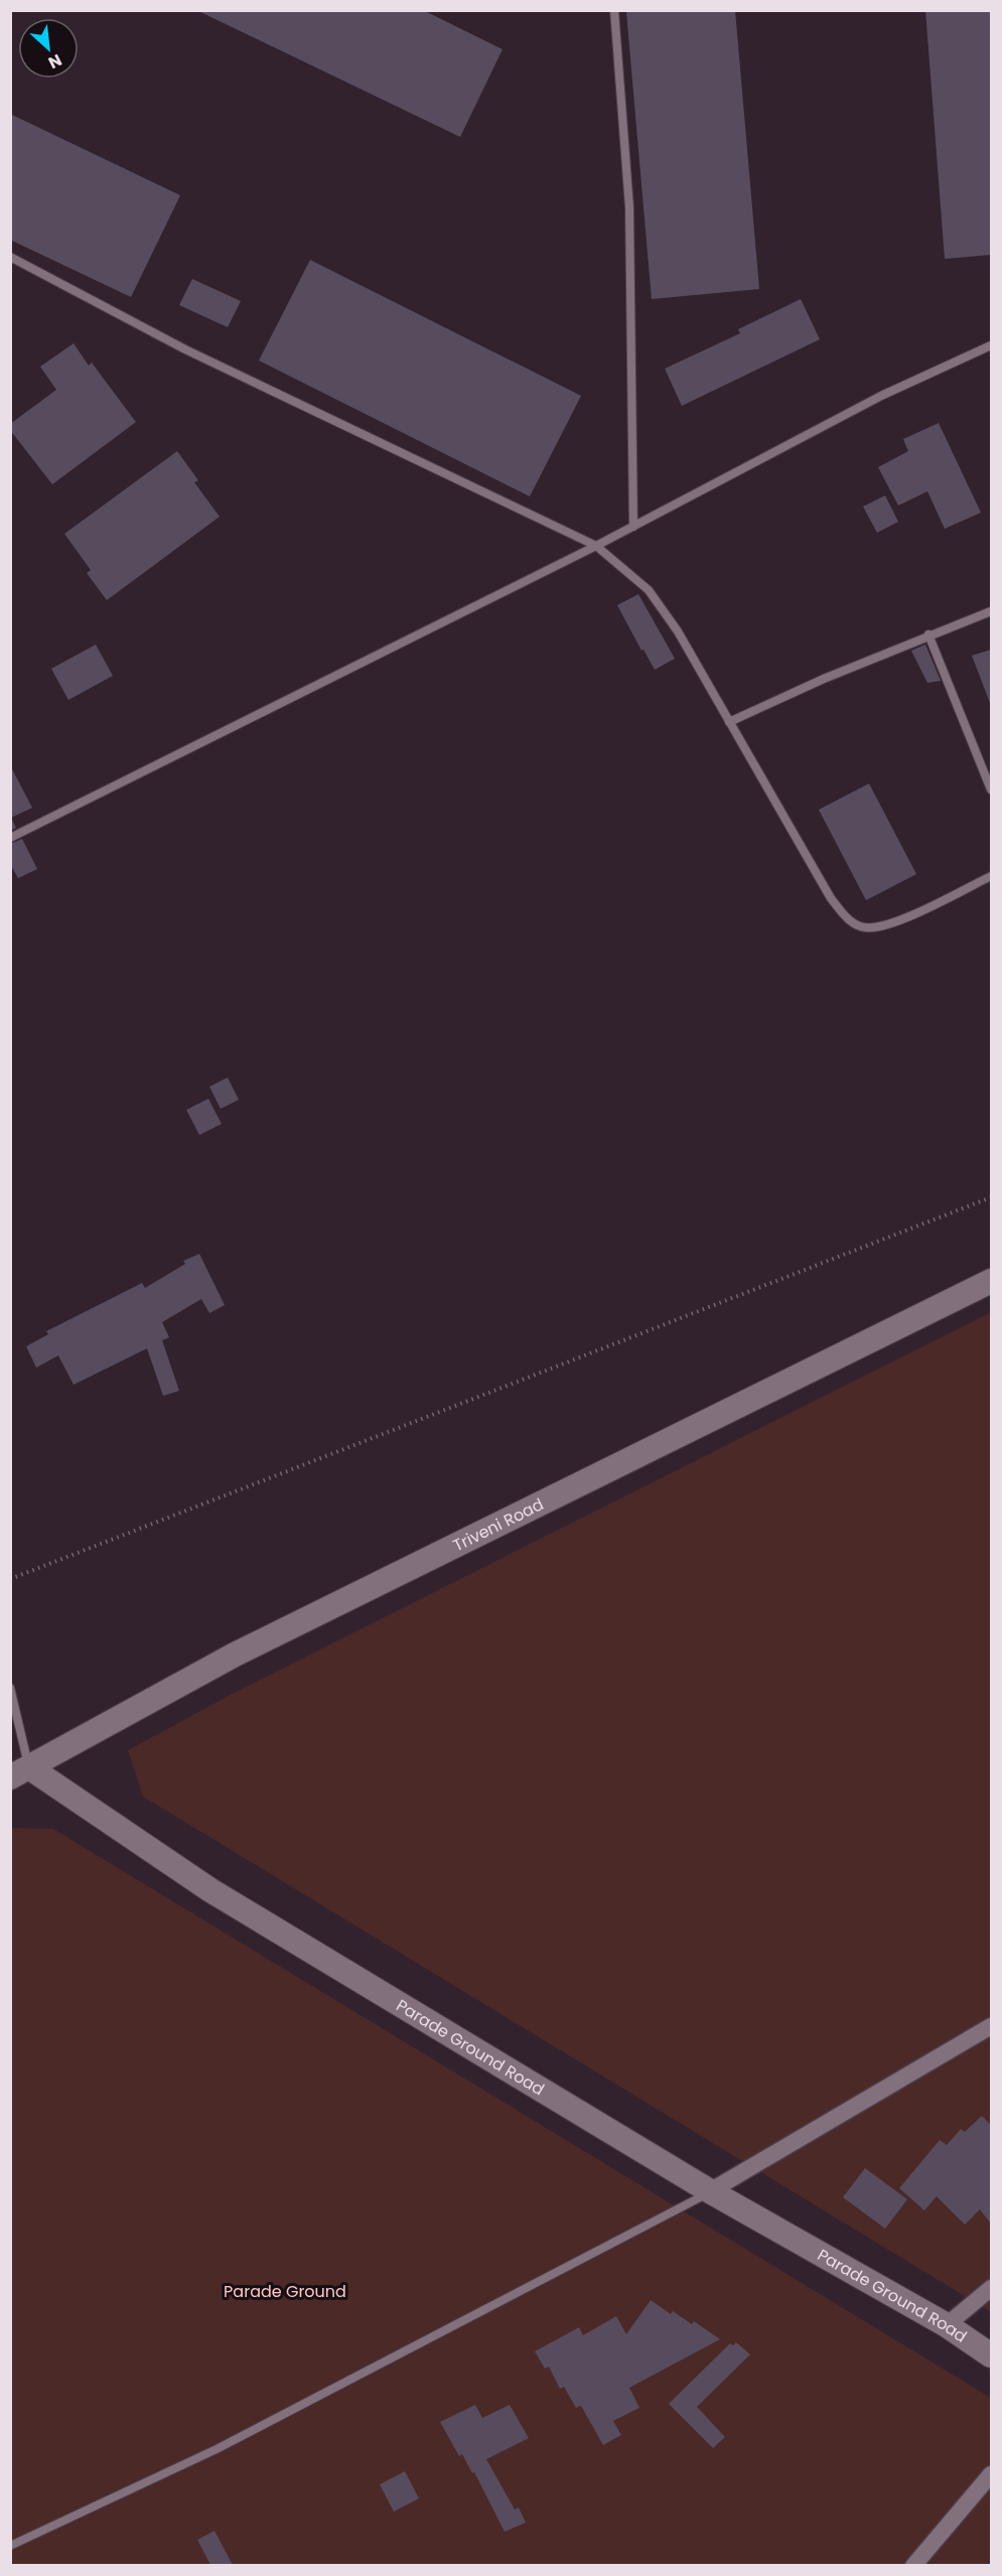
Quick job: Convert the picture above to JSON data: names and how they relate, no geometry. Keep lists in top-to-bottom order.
{
  "streets": {
    "street": ["Triveni Road", "Parade Ground Road"]
  },
  "crossings": [
    ["Triveni Road", "Parade Ground Road"]
  ],
  "parks": ["Parade Ground"],
  "north": "bottom right"
}
